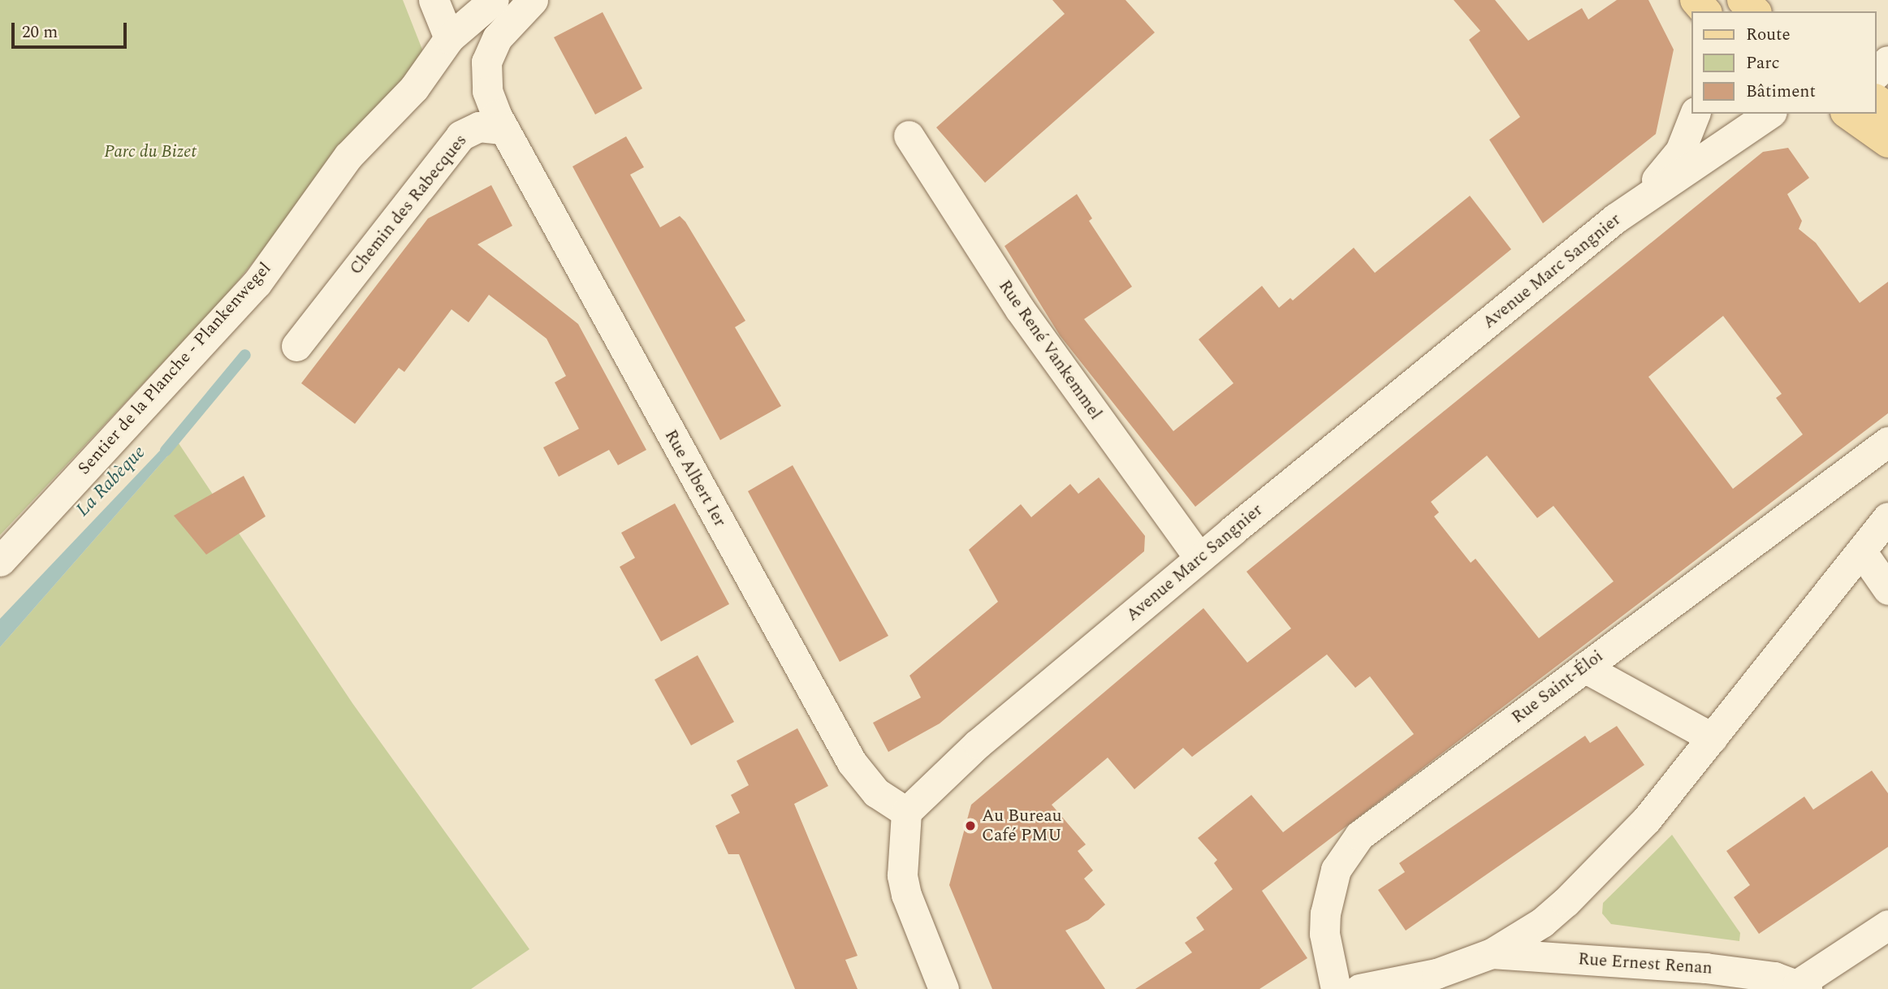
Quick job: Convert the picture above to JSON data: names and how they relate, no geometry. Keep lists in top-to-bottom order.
{
  "streets": {
    "street": [
      "Chemin des Rabecques",
      "Avenue Marc Sangnier",
      "Rue René Vankemmel",
      "Sentier de la Planche - Plankenwegel",
      "Rue Albert Ier",
      "Rue Saint-Éloi",
      "Rue Ernest Renan"
    ]
  },
  "crossings": [
    ["Chemin des Rabecques", "Rue Albert Ier"],
    ["Avenue Marc Sangnier", "Rue René Vankemmel"],
    ["Avenue Marc Sangnier", "Rue Albert Ier"]
  ],
  "water": ["La Rabèque"],
  "parks": ["Parc du Bizet"],
  "places": ["Au Bureau Café PMU"],
  "legend": ["Route", "Parc", "Bâtiment"],
  "scale_bar": "20 m"
}
